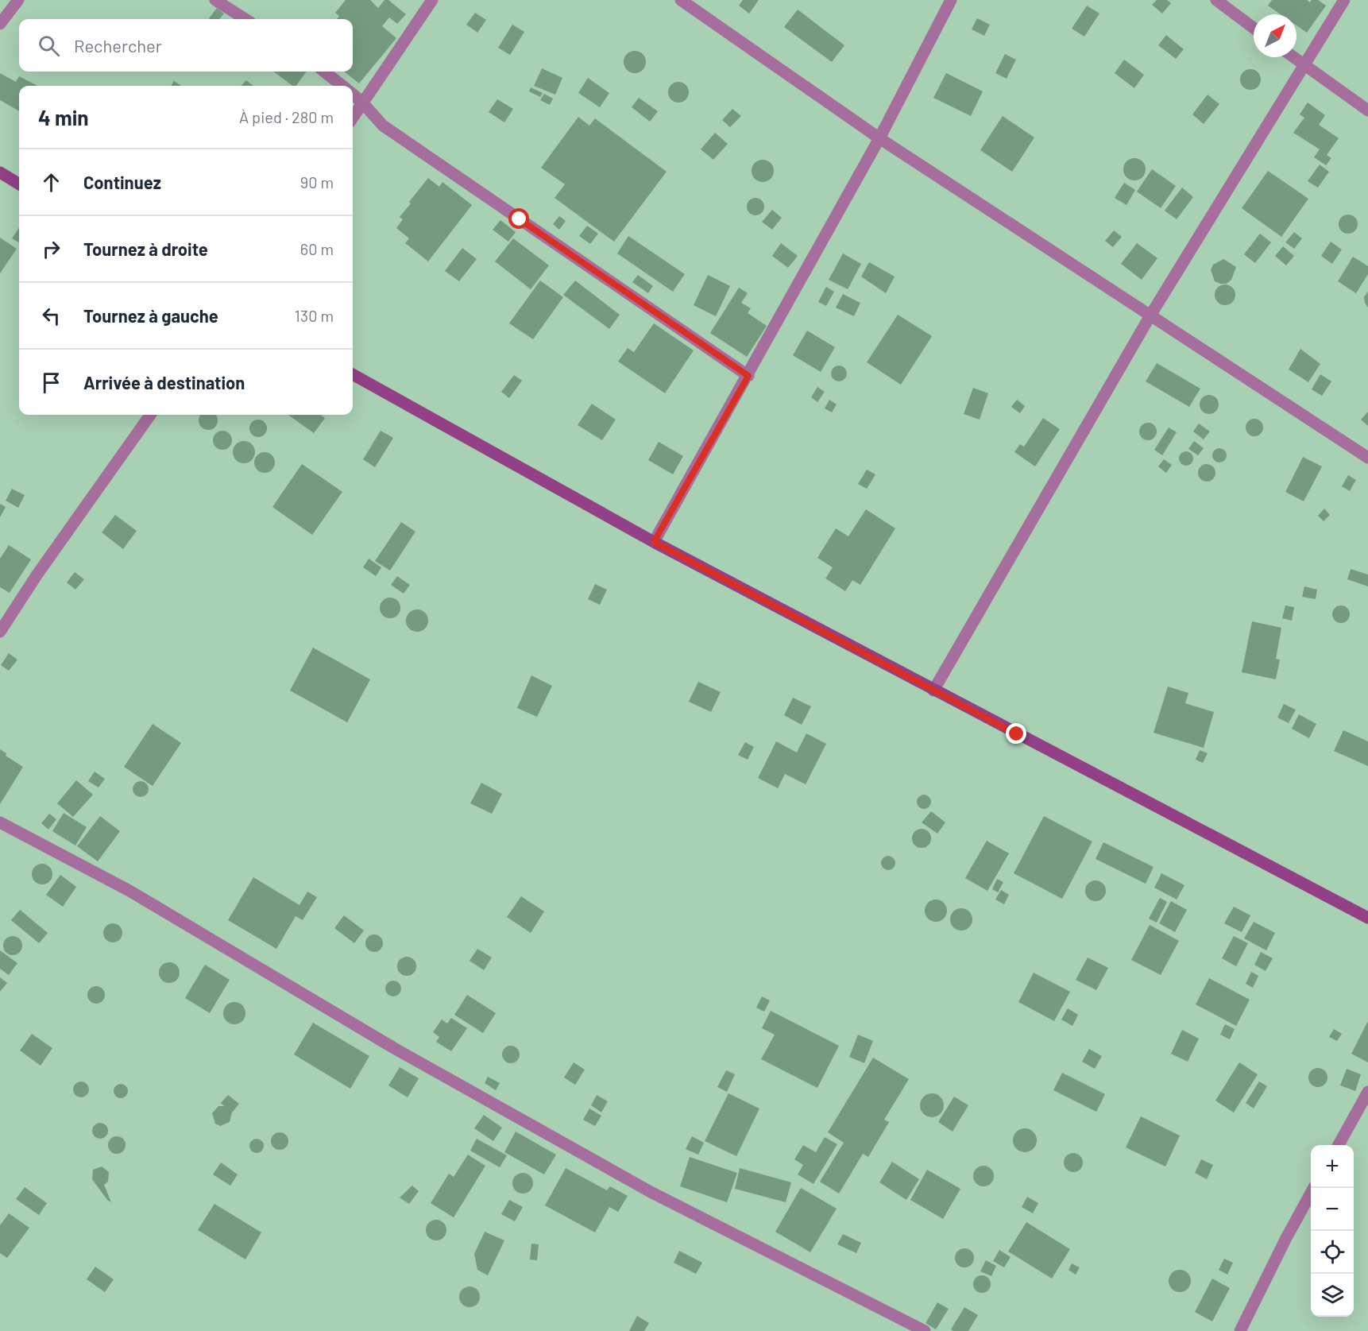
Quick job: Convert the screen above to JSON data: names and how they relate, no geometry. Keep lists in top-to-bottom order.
{
  "north": "top right",
  "page": {
    "search": "Rechercher",
    "heading": ["4 min", "À pied · 280 m"],
    "list": [
      ["Continuez", "90 m"],
      ["Tournez à droite", "60 m"],
      ["Tournez à gauche", "130 m"],
      "Arrivée à destination"
    ],
    "map_buttons": ["+", "−"]
  }
}
